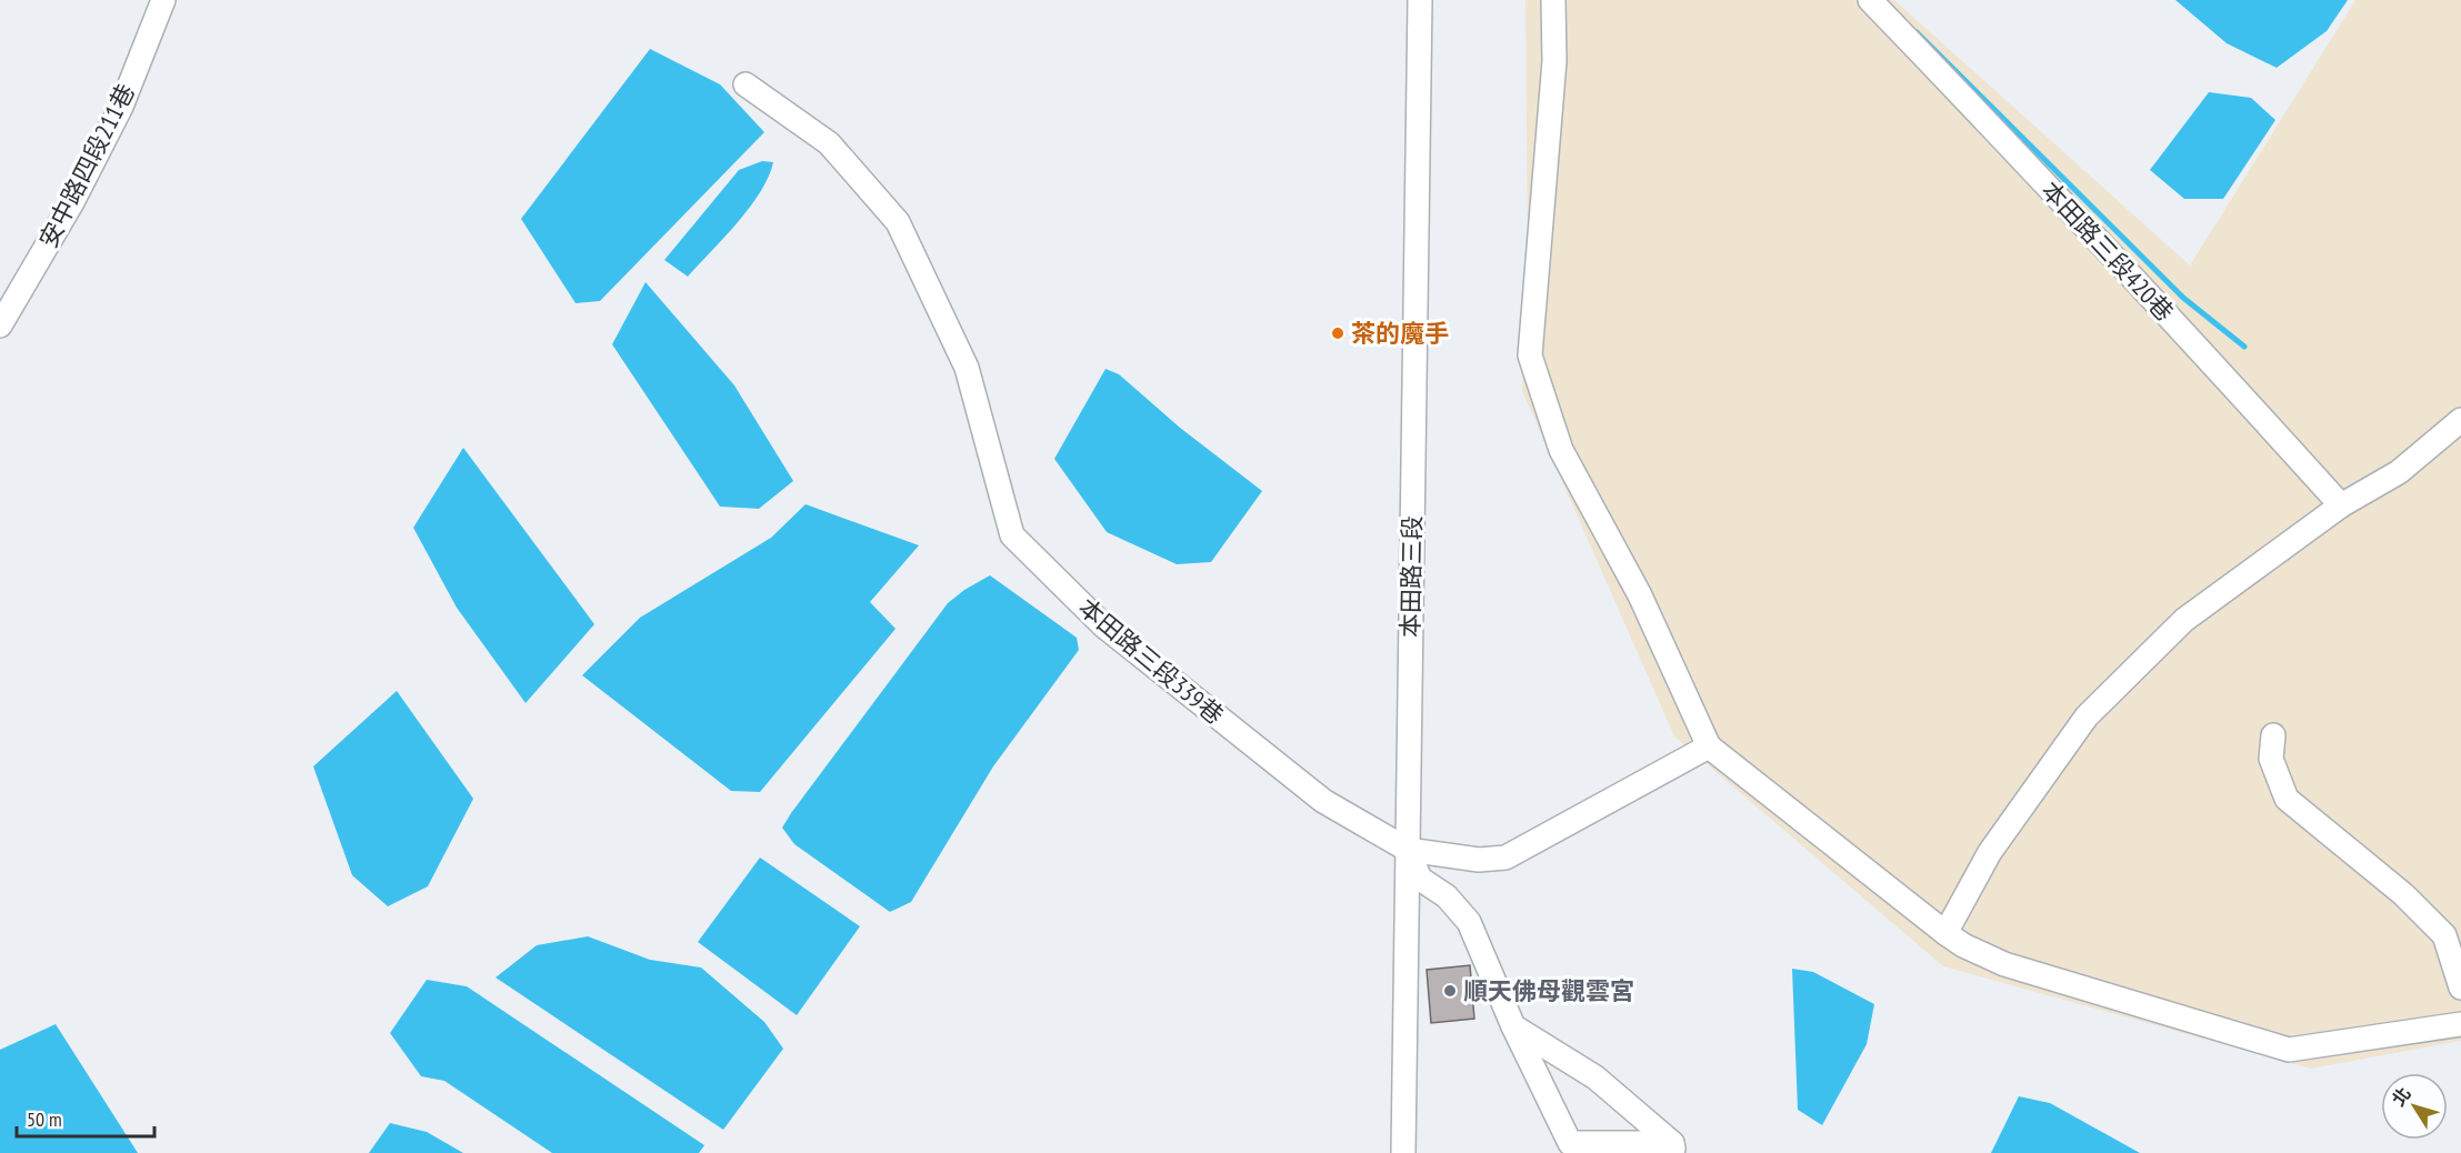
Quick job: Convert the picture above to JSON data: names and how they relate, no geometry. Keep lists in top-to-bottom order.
{
  "streets": {
    "street": [
      "安中路四段211巷",
      "本田路三段420巷",
      "本田路三段",
      "本田路三段339巷"
    ]
  },
  "crossings": [
    ["本田路三段", "本田路三段339巷"]
  ],
  "places": ["茶的魔手", "順天佛母觀雲宮"],
  "scale_bar": "50 m",
  "north": "top left"
}
